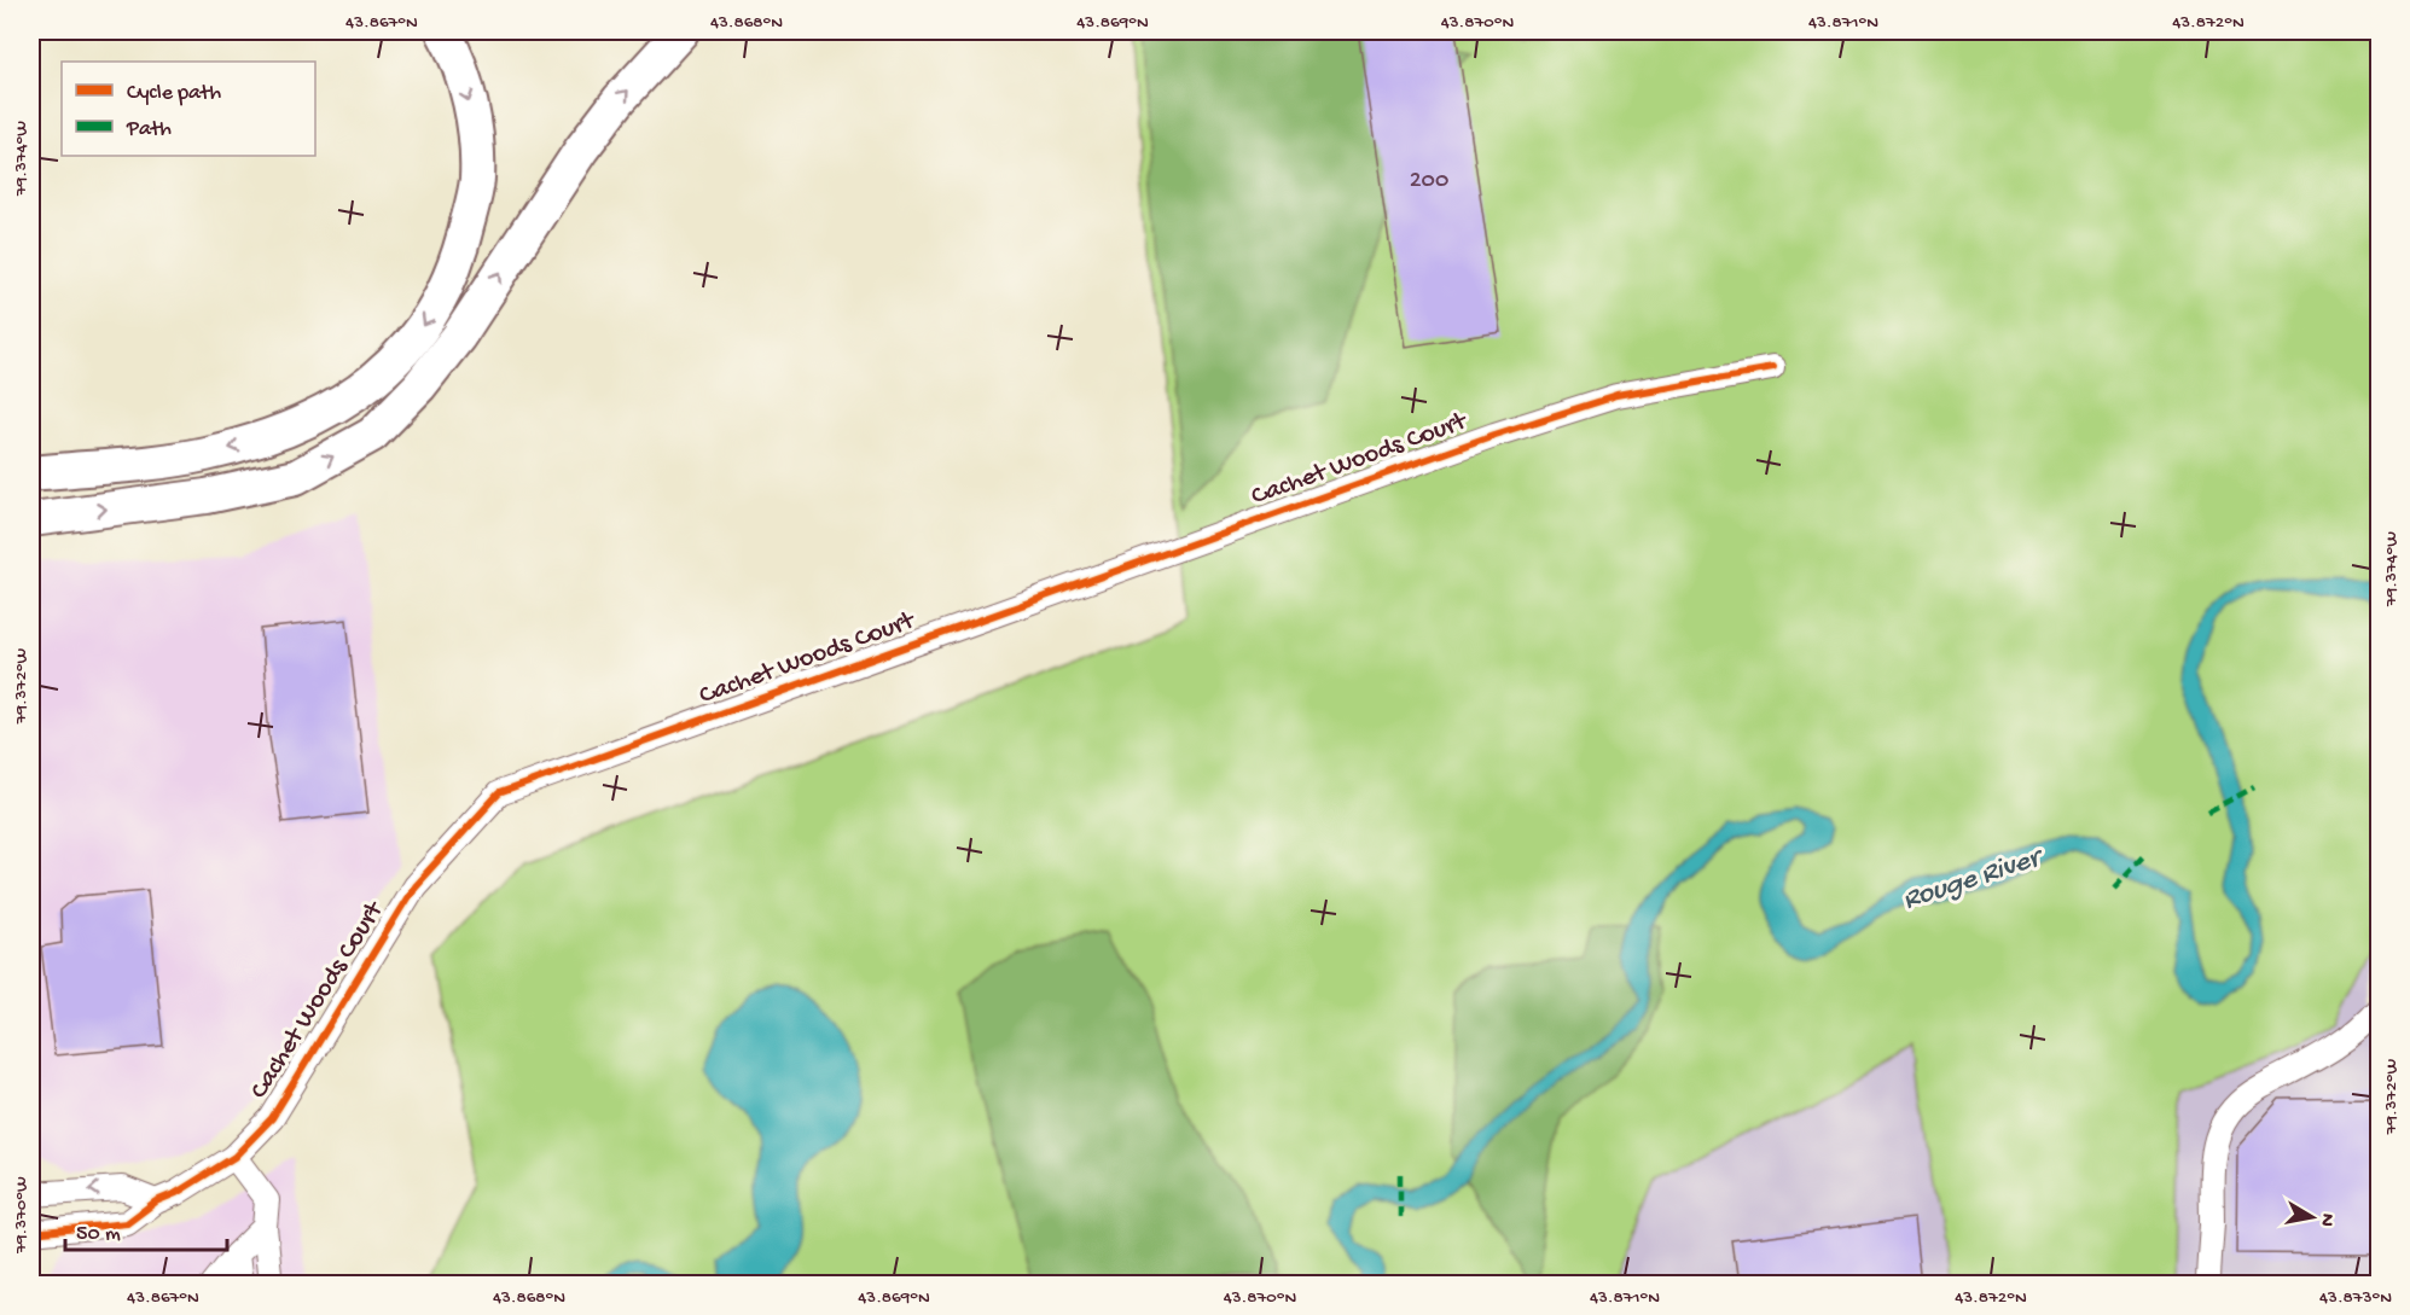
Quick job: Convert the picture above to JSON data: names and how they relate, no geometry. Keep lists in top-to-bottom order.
{
  "streets": {
    "street": ["Cachet Woods Court"]
  },
  "water": ["Rouge River"],
  "house_numbers": ["200"],
  "legend": ["Cycle path", "Path"],
  "scale_bar": "50 m",
  "north": "right",
  "coordinates": [
    "43.867°N",
    "43.868°N",
    "43.869°N",
    "43.870°N",
    "43.871°N",
    "43.872°N",
    "79.374°W",
    "79.372°W",
    "79.370°W",
    "43.873°N"
  ]
}
